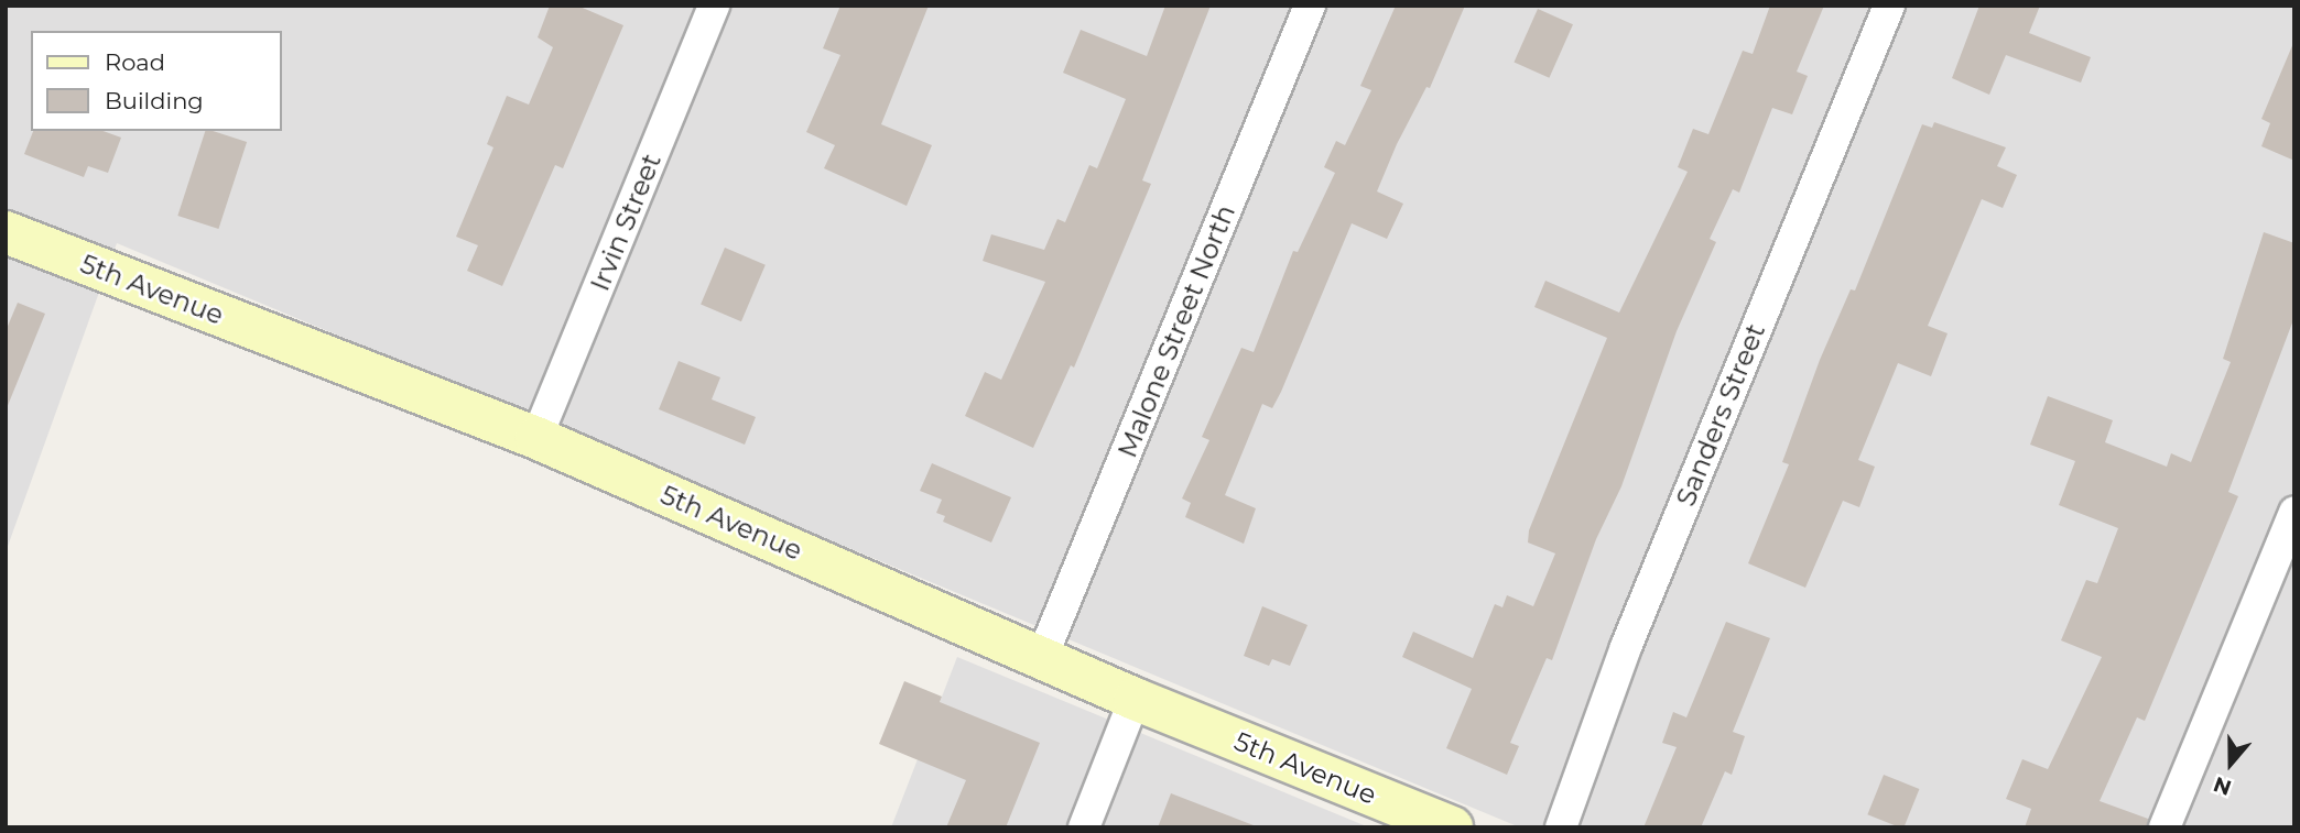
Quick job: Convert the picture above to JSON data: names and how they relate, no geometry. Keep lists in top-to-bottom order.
{
  "streets": {
    "street": [
      "Irvin Street",
      "5th Avenue",
      "Malone Street North",
      "Sanders Street"
    ]
  },
  "crossings": [
    ["Irvin Street", "5th Avenue"],
    ["5th Avenue", "Malone Street North"]
  ],
  "legend": ["Road", "Building"],
  "north": "bottom"
}
